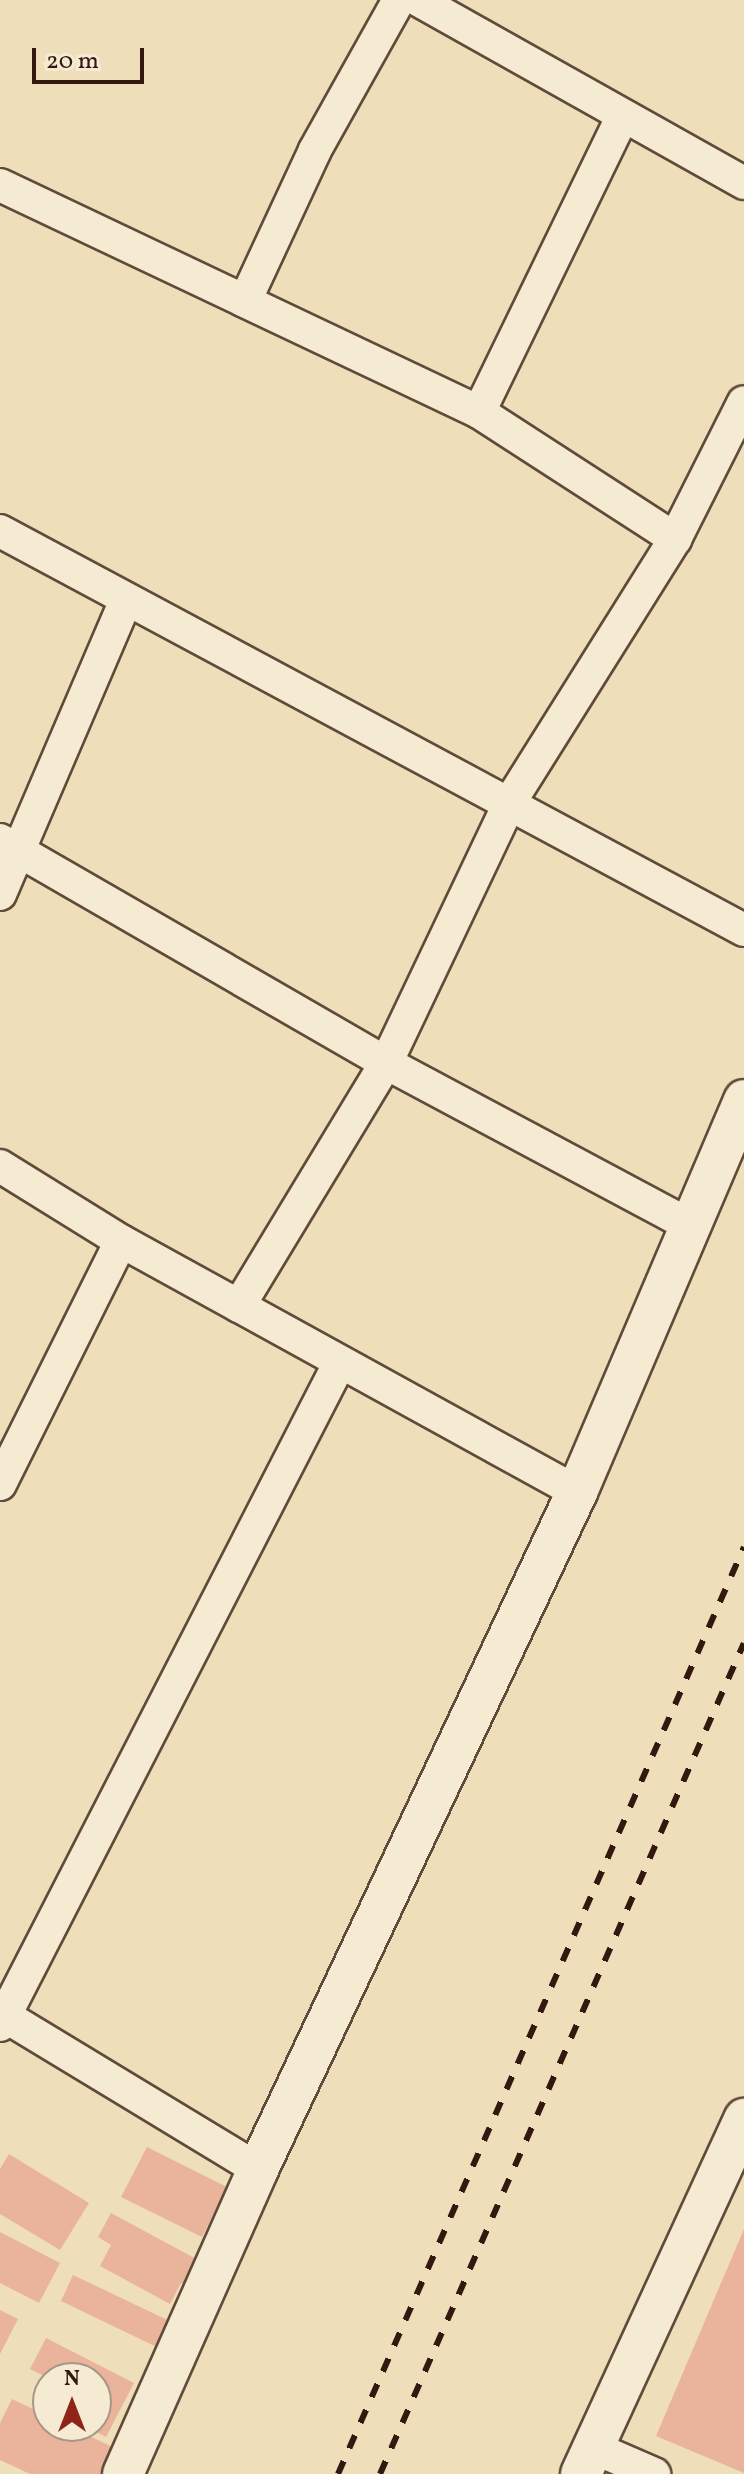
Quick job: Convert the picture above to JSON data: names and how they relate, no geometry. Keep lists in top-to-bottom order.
{
  "scale_bar": "20 m",
  "north": "top"
}
